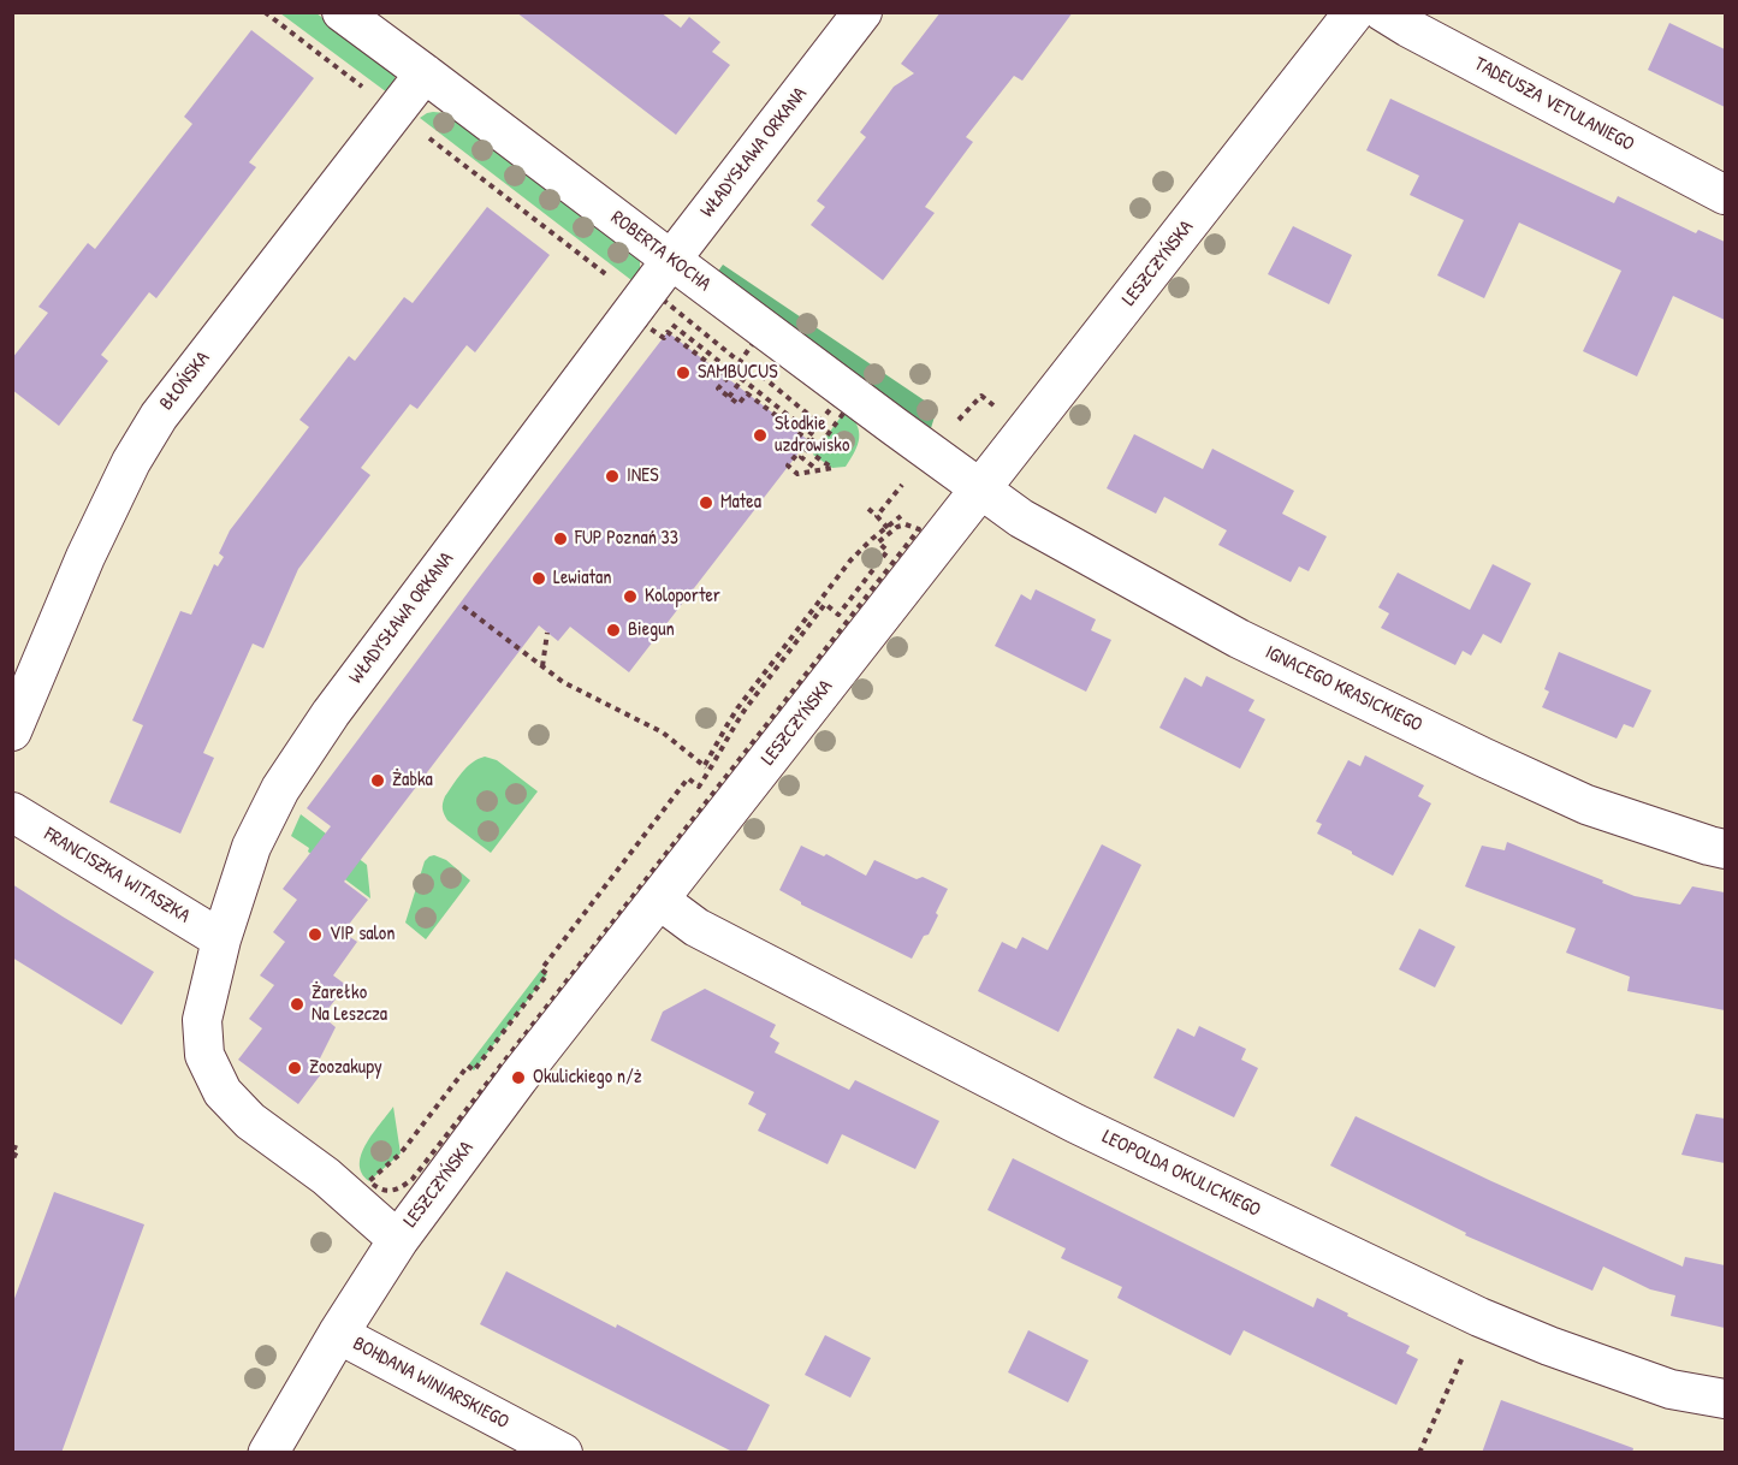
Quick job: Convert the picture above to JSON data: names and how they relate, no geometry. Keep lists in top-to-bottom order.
{
  "streets": {
    "street": [
      "TADEUSZA VETULANIEGO",
      "WŁADYSŁAWA ORKANA",
      "ROBERTA KOCHA",
      "LESZCZYŃSKA",
      "BŁOŃSKA",
      "IGNACEGO KRASICKIEGO",
      "FRANCISZKA WITASZKA",
      "LEOPOLDA OKULICKIEGO",
      "BOHDANA WINIARSKIEGO"
    ]
  },
  "crossings": [
    ["WŁADYSŁAWA ORKANA", "ROBERTA KOCHA"],
    ["WŁADYSŁAWA ORKANA", "LESZCZYŃSKA"],
    ["WŁADYSŁAWA ORKANA", "FRANCISZKA WITASZKA"],
    ["ROBERTA KOCHA", "LESZCZYŃSKA"],
    ["ROBERTA KOCHA", "BŁOŃSKA"],
    ["ROBERTA KOCHA", "IGNACEGO KRASICKIEGO"],
    ["LESZCZYŃSKA", "IGNACEGO KRASICKIEGO"],
    ["LESZCZYŃSKA", "LEOPOLDA OKULICKIEGO"],
    ["LESZCZYŃSKA", "BOHDANA WINIARSKIEGO"]
  ],
  "places": [
    "SAMBUCUS",
    "Słodkie uzdrowisko",
    "INES",
    "Matea",
    "FUP Poznań 33",
    "Lewiatan",
    "Koloporter",
    "Biegun",
    "Żabka",
    "VIP salon",
    "Żarełko Na Leszcza",
    "Zoozakupy",
    "Okulickiego n/ż"
  ]
}
